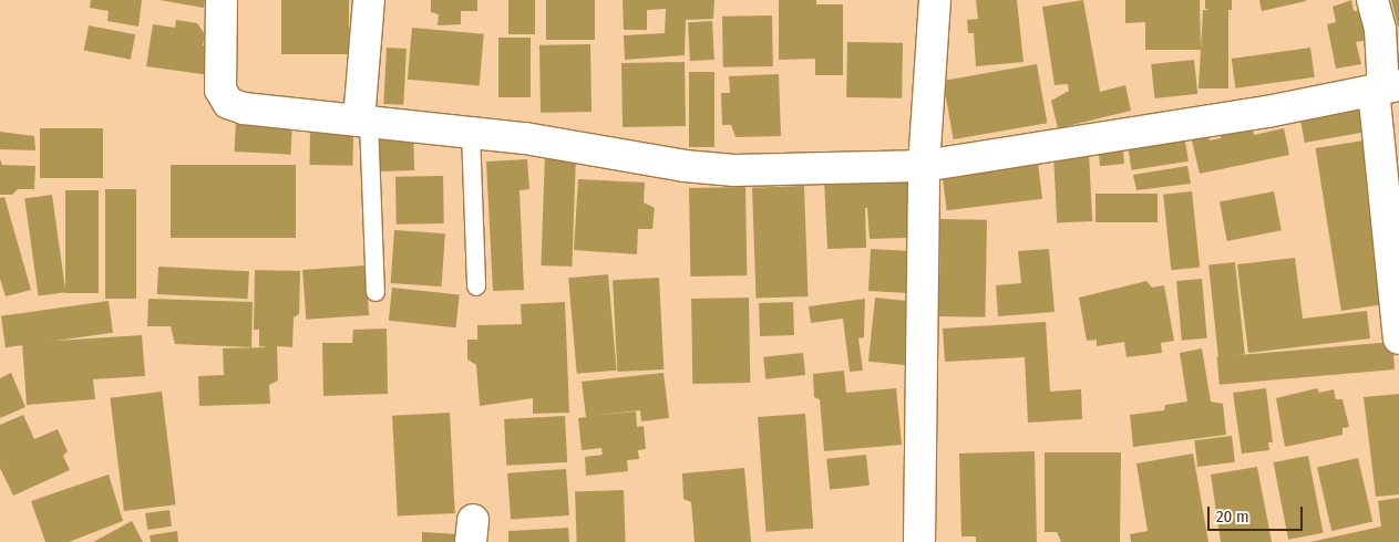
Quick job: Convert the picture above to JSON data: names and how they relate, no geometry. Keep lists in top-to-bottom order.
{
  "scale_bar": "20 m"
}
